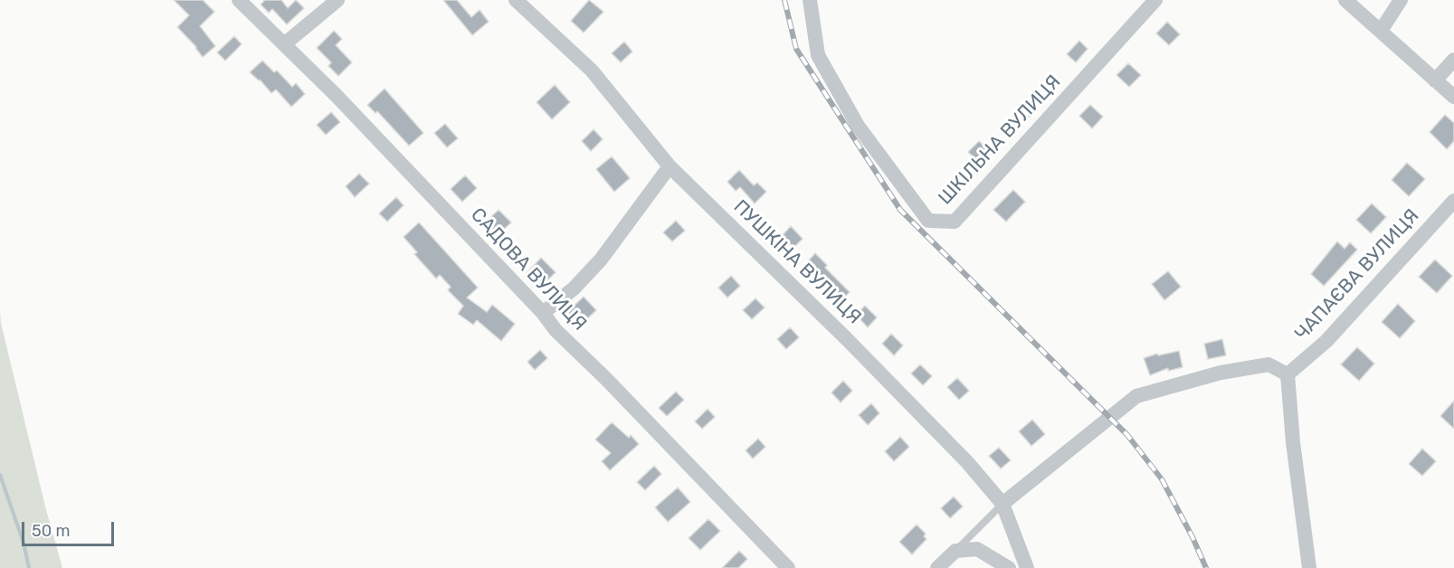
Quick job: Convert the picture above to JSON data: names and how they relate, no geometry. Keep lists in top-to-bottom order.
{
  "streets": {
    "street": [
      "ШКІЛЬНА ВУЛИЦЯ",
      "ПУШКІНА ВУЛИЦЯ",
      "САДОВА ВУЛИЦЯ",
      "ЧАПАЄВА ВУЛИЦЯ"
    ]
  },
  "scale_bar": "50 m"
}
